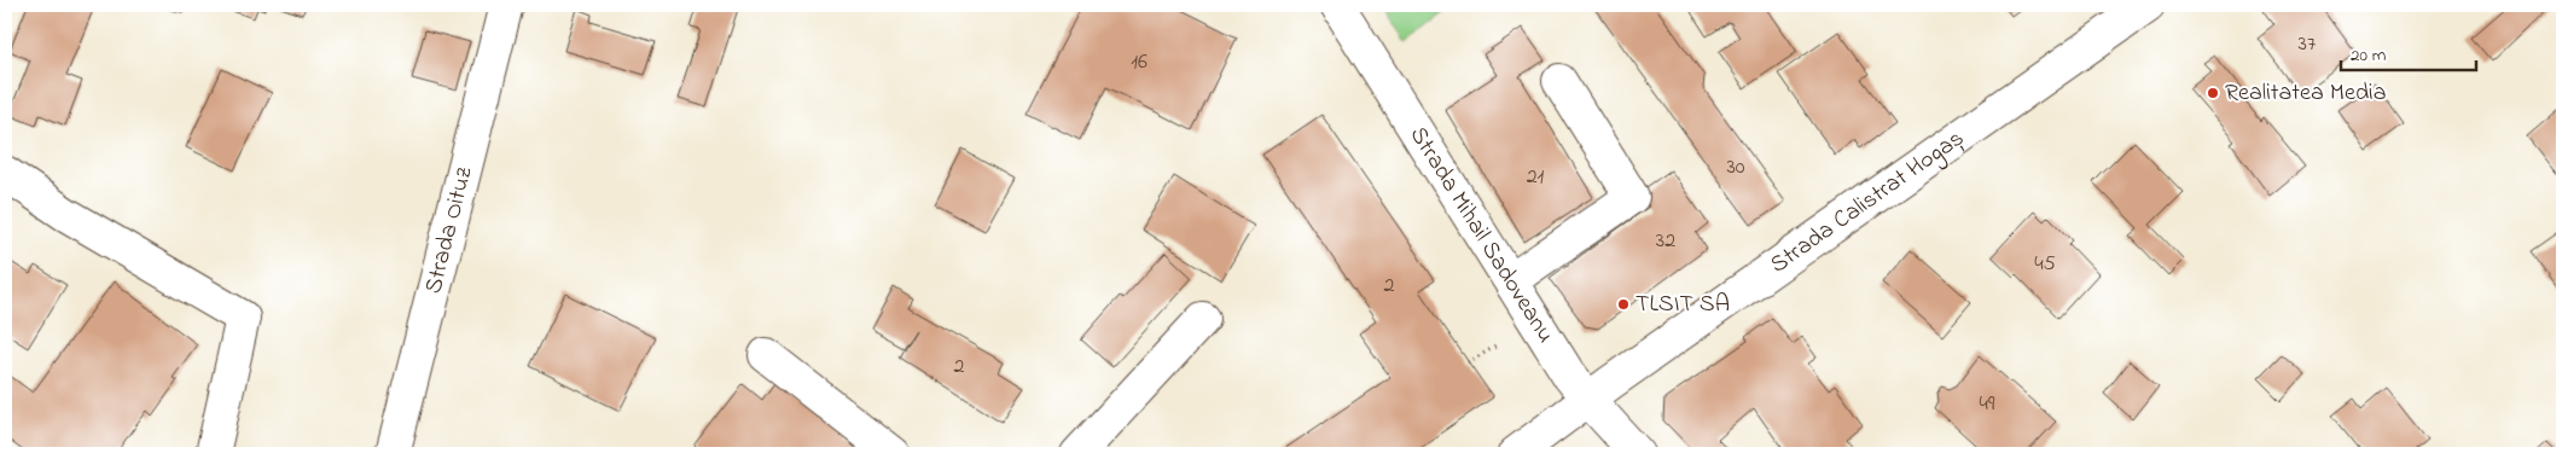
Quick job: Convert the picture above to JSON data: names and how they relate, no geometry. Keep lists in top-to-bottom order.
{
  "streets": {
    "street": ["Strada Calistrat Hogaș", "Strada Oituz", "Strada Mihail Sadoveanu"]
  },
  "crossings": [
    ["Strada Calistrat Hogaș", "Strada Mihail Sadoveanu"]
  ],
  "places": ["Realitatea Media", "TLSIT SA"],
  "house_numbers": [
    "37",
    "16",
    "30",
    "21",
    "32",
    "45",
    "2",
    "2",
    "49"
  ],
  "scale_bar": "20 m"
}
